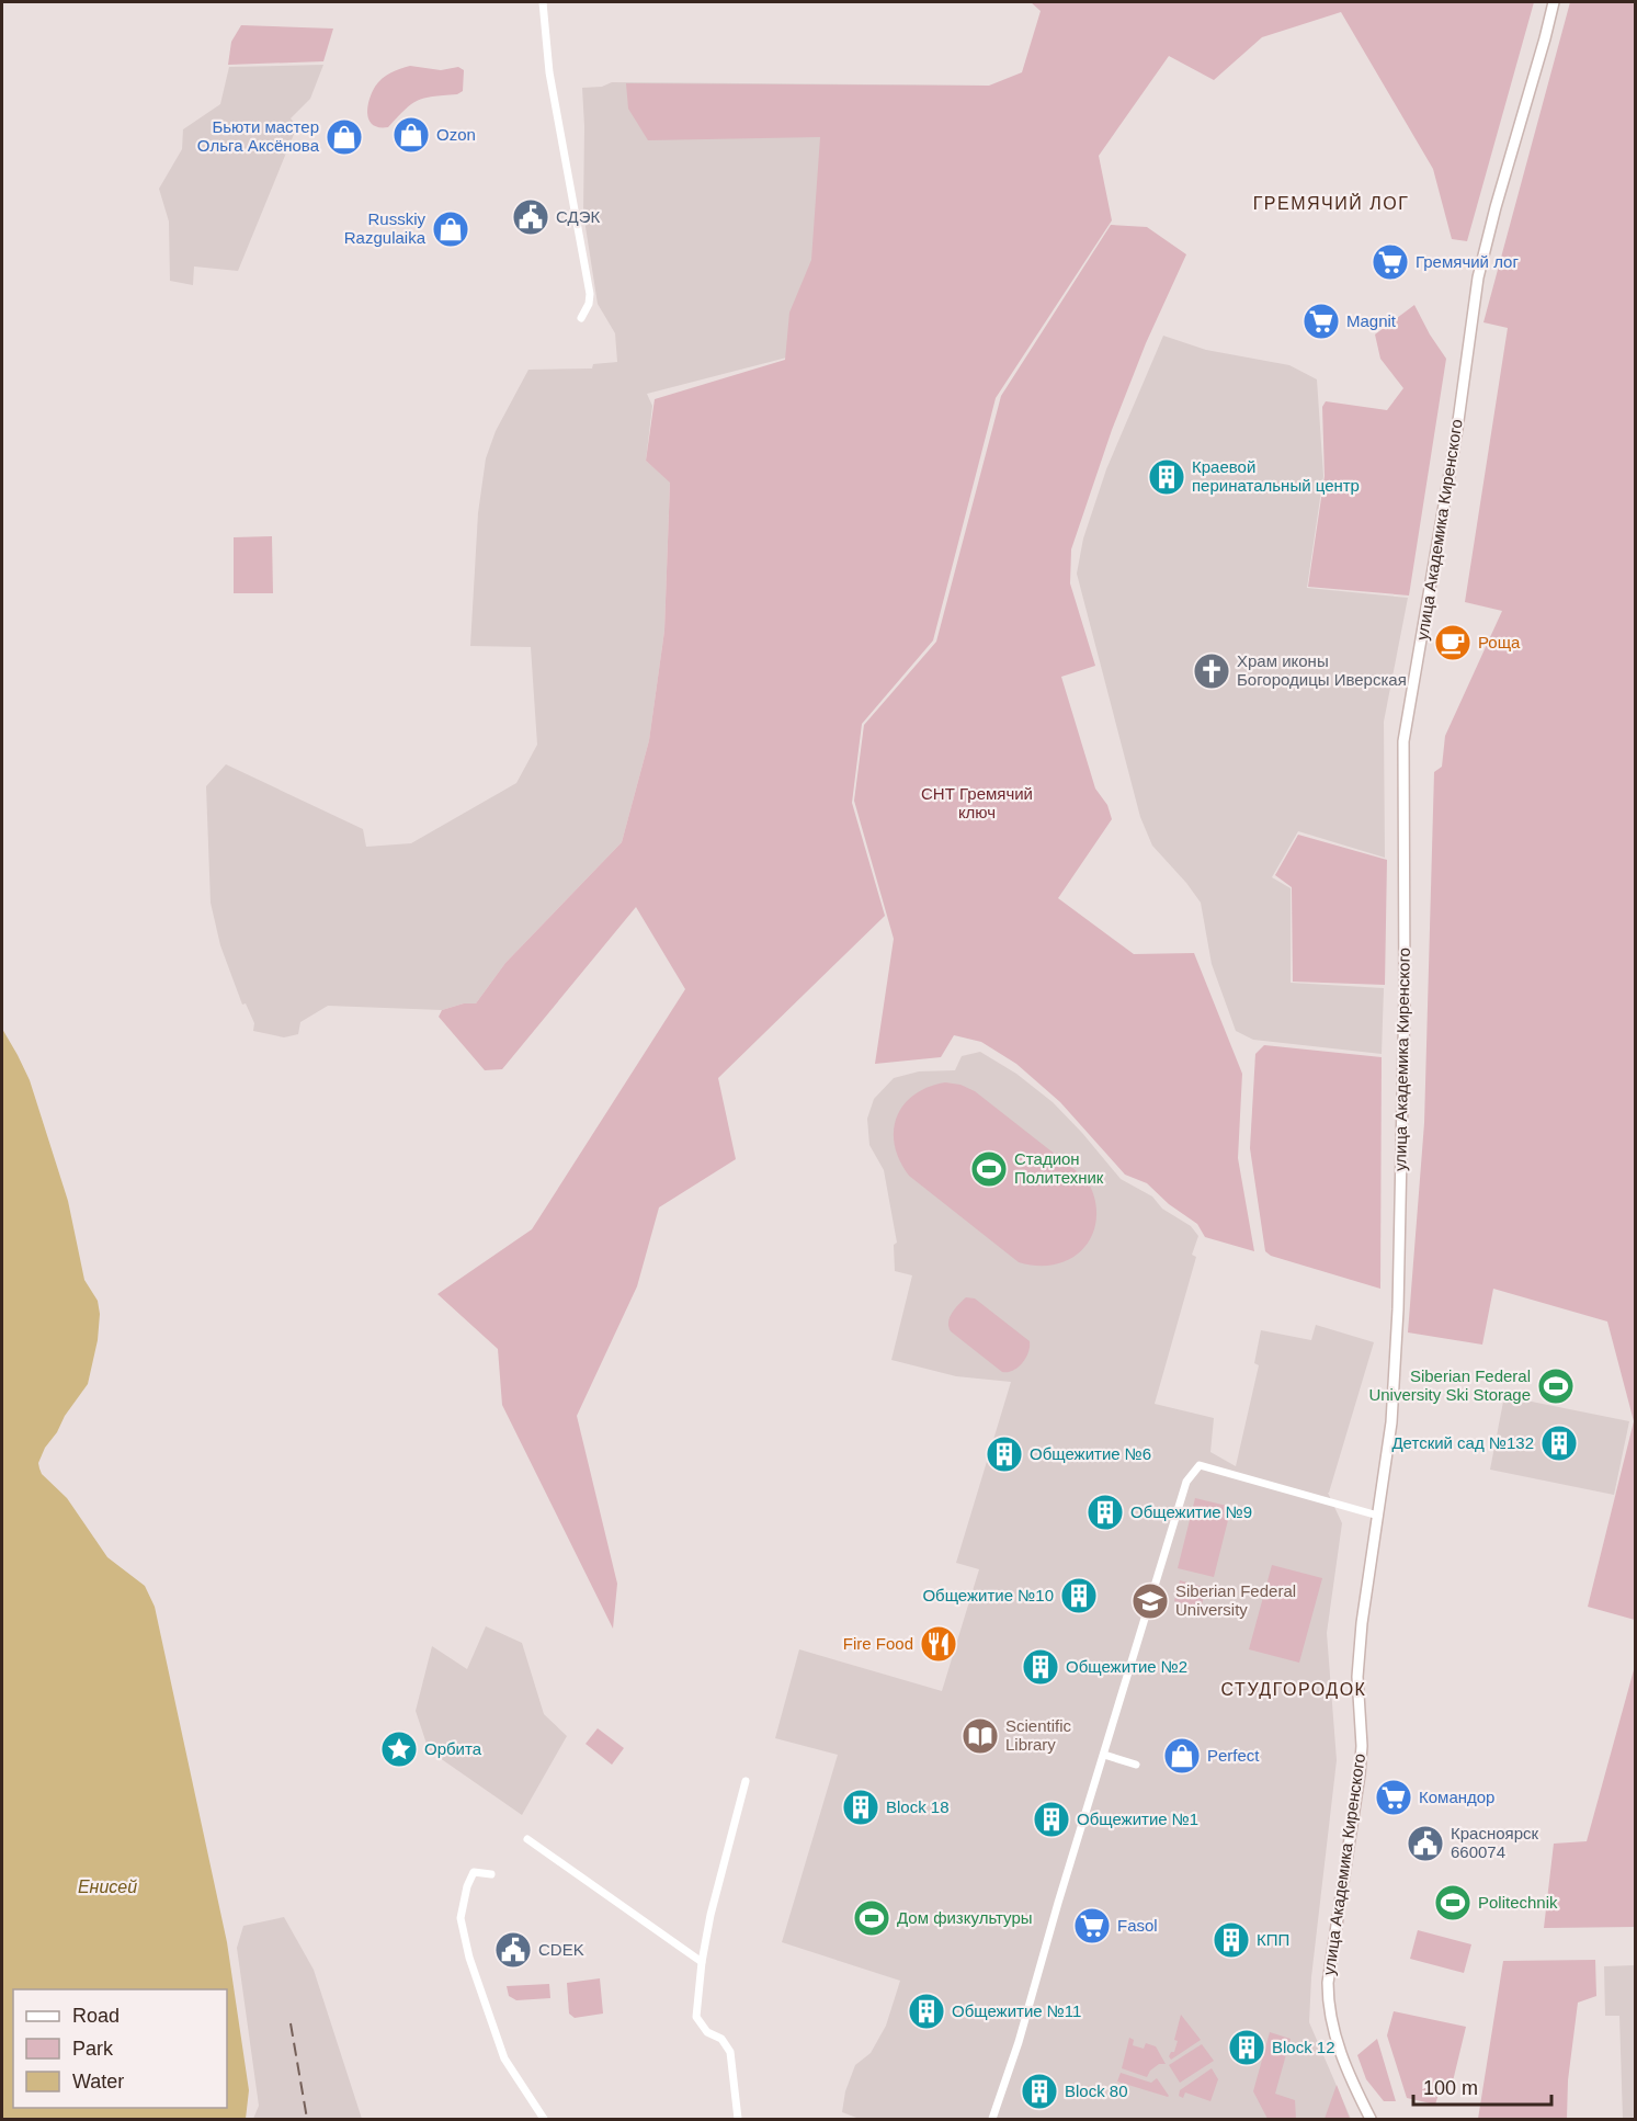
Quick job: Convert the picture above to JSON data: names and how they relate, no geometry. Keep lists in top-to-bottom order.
{
  "streets": {
    "main road": ["улица Академика Киренского"]
  },
  "districts": ["ГРЕМЯЧИЙ ЛОГ", "СТУДГОРОДОК"],
  "water": ["Енисей"],
  "parks": ["СНТ Гремячий ключ"],
  "places": {
    "shop": [
      "Ozon",
      "Бьюти мастер Oльга Аксёнова",
      "Russkiy Razgulaika",
      "Perfect"
    ],
    "public building": ["СДЭК", "Красноярск 660074", "CDEK"],
    "supermarket": [
      "Гремячий лог",
      "Magnit",
      "Командор",
      "Fasol"
    ],
    "building": [
      "Краевой перинатальный центр",
      "Детский сад №132",
      "Общежитие №6",
      "Общежитие №9",
      "Общежитие №10",
      "Общежитие №2",
      "Block 18",
      "Общежитие №1",
      "КПП",
      "Общежитие №11",
      "Block 12",
      "Block 80"
    ],
    "cafe": ["Роща"],
    "church": ["Храм иконы Богородицы Иверская"],
    "sports": [
      "Стадион Политехник",
      "Siberian Federal University Ski Storage",
      "Politechnik",
      "Дом физкультуры"
    ],
    "school or university": ["Siberian Federal University"],
    "restaurant": ["Fire Food"],
    "library": ["Scientific Library"],
    "place": ["Орбита"]
  },
  "legend": ["Road", "Park", "Water"],
  "scale_bar": "100 m"
}
